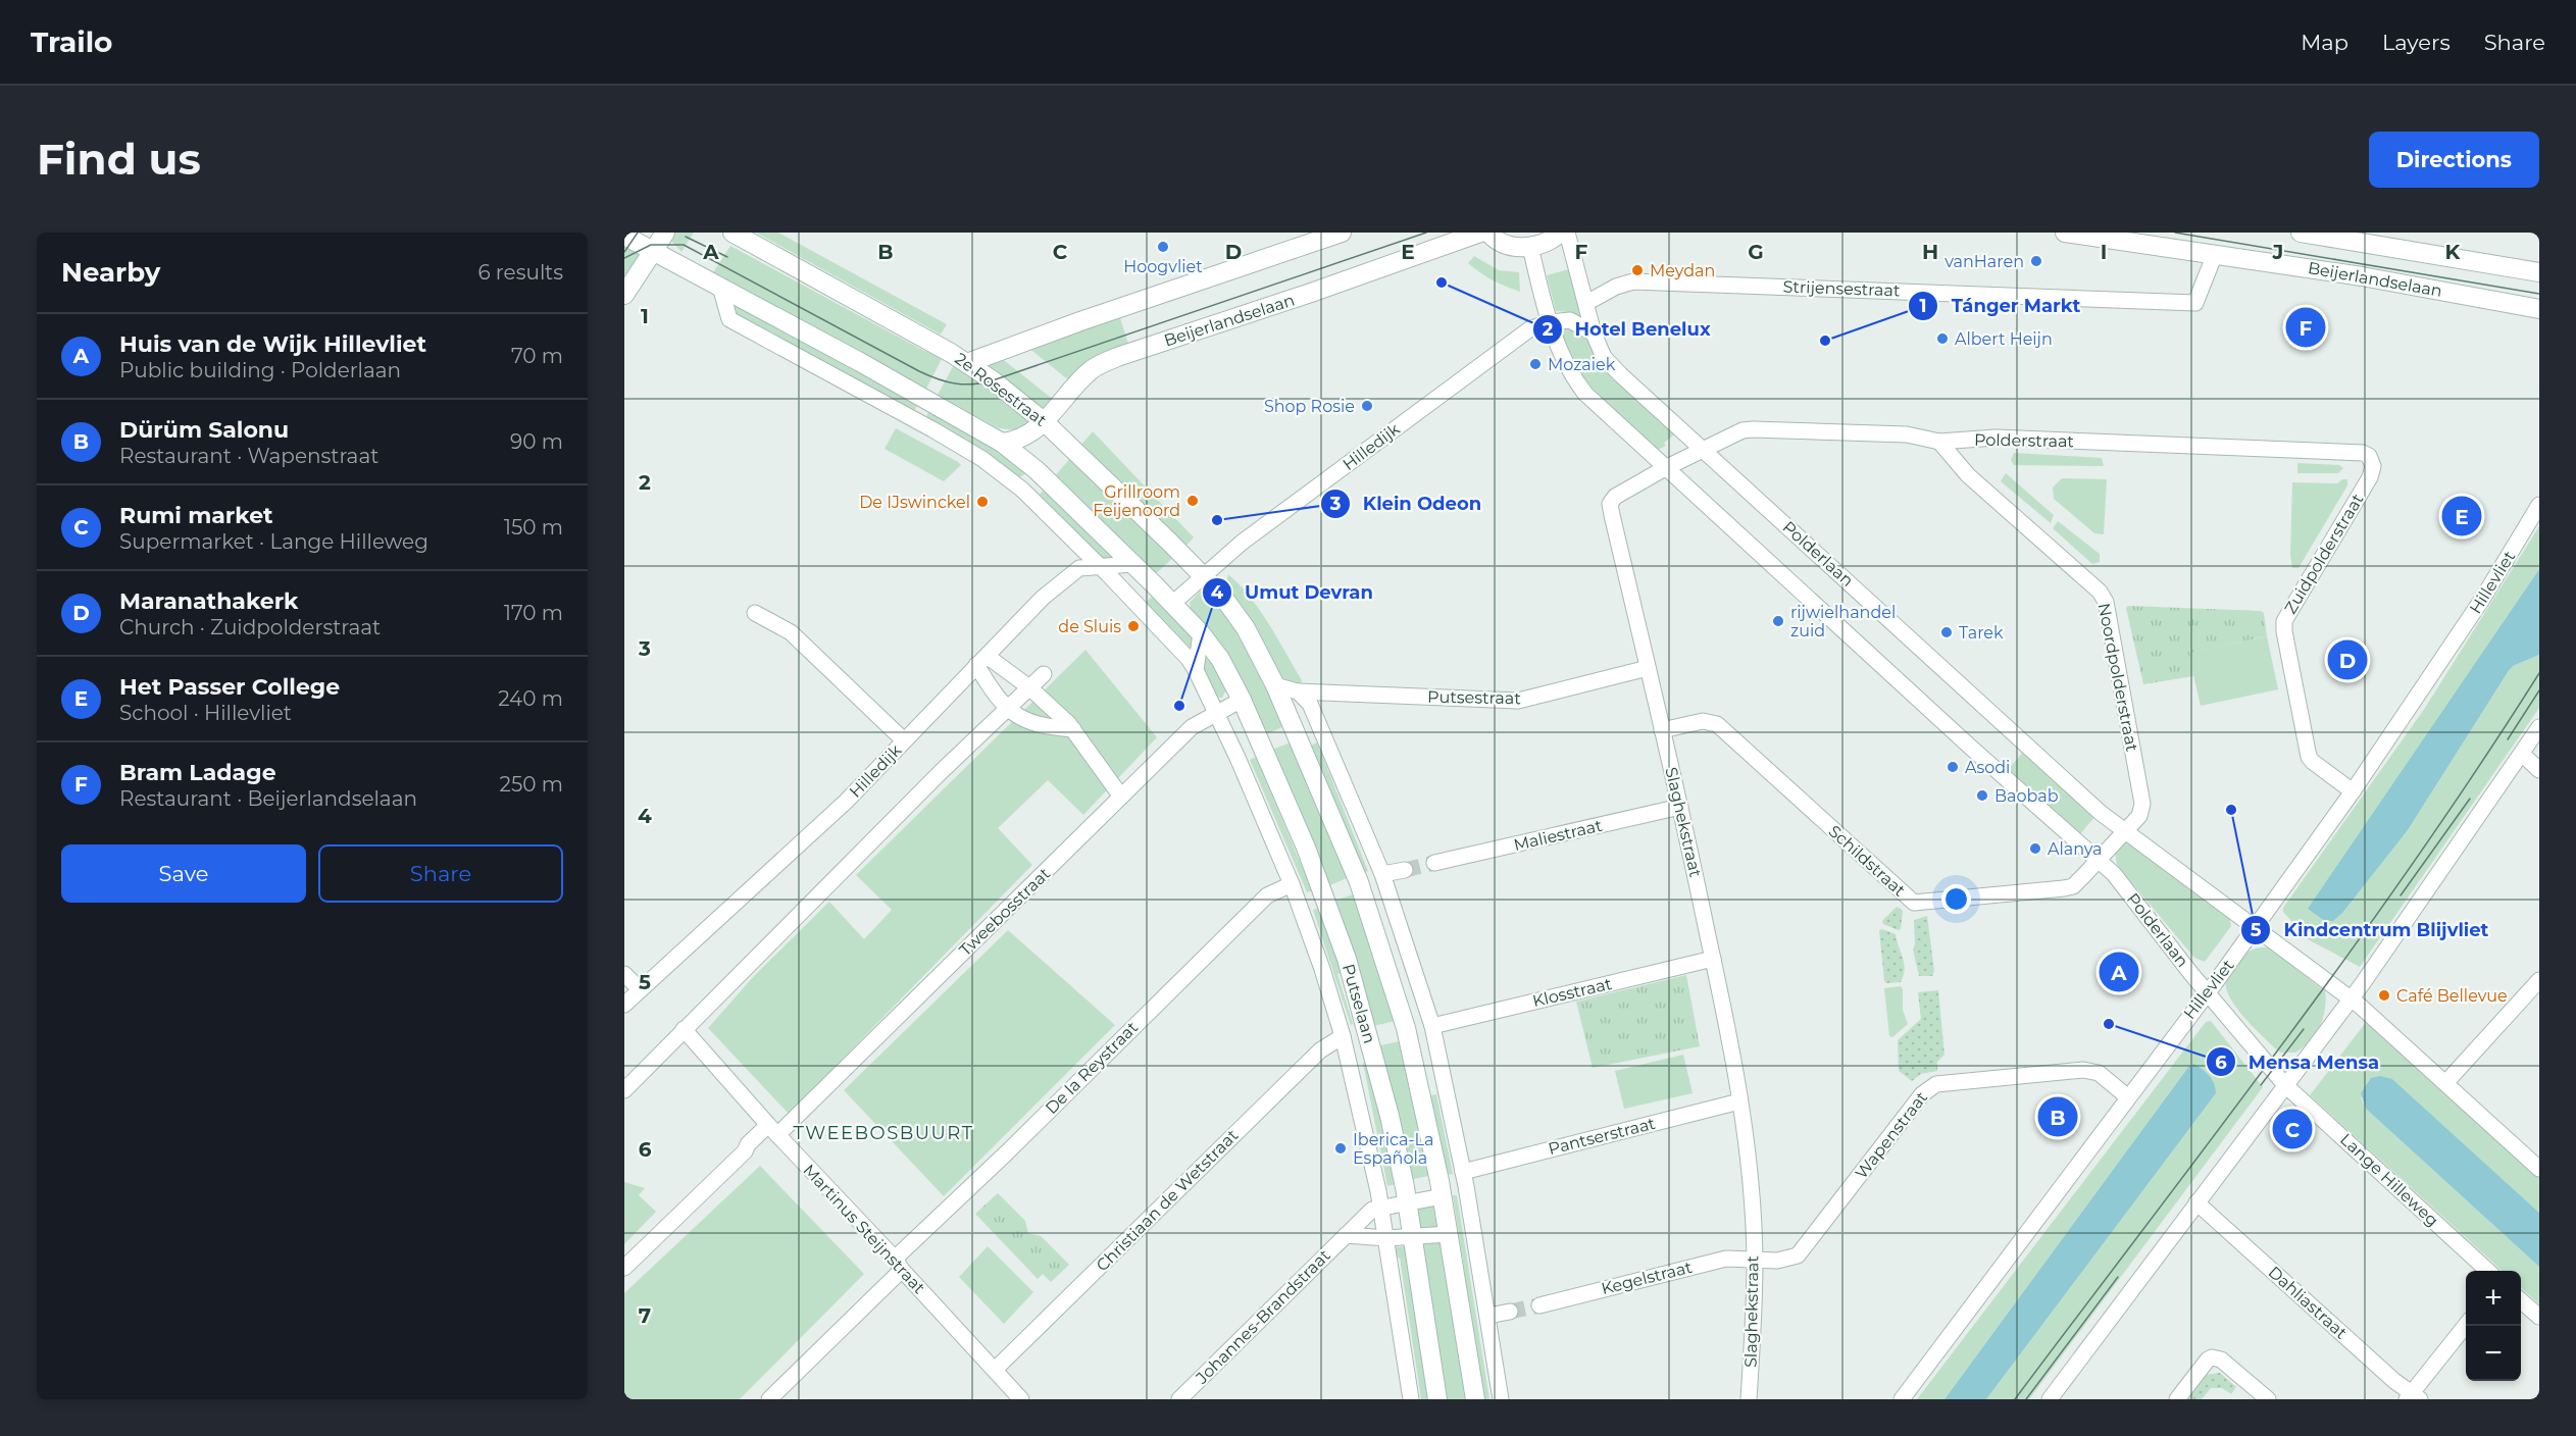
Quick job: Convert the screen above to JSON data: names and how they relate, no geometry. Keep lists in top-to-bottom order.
{
  "streets": {
    "main road": ["Beijerlandselaan", "2e Rosestraat", "Putselaan"],
    "street": [
      "Strijensestraat",
      "Polderstraat",
      "Hilledijk",
      "Polderlaan",
      "Zuidpolderstraat",
      "Hillevliet",
      "Noordpolderstraat",
      "Putsestraat",
      "Slaghekstraat",
      "Maliestraat",
      "Schildstraat",
      "Tweebosstraat",
      "Klosstraat",
      "De la Reystraat",
      "Wapenstraat",
      "Pantserstraat",
      "Lange Hilleweg",
      "Christiaan de Wetstraat",
      "Martinus Steijnstraat",
      "Kegelstraat",
      "Dahliastraat",
      "Johannes-Brandstraat"
    ]
  },
  "crossings": [
    ["Beijerlandselaan", "Strijensestraat"],
    ["Beijerlandselaan", "2e Rosestraat"],
    ["2e Rosestraat", "Hilledijk"],
    ["Polderstraat", "Polderlaan"],
    ["Polderstraat", "Zuidpolderstraat"],
    ["Polderstraat", "Noordpolderstraat"],
    ["Polderstraat", "Slaghekstraat"],
    ["Hilledijk", "Putselaan"],
    ["Polderlaan", "Hillevliet"],
    ["Polderlaan", "Noordpolderstraat"],
    ["Polderlaan", "Slaghekstraat"],
    ["Polderlaan", "Schildstraat"],
    ["Polderlaan", "Lange Hilleweg"],
    ["Zuidpolderstraat", "Hillevliet"],
    ["Hillevliet", "Wapenstraat"],
    ["Putsestraat", "Slaghekstraat"],
    ["Slaghekstraat", "Maliestraat"],
    ["Slaghekstraat", "Schildstraat"],
    ["Slaghekstraat", "Klosstraat"],
    ["Slaghekstraat", "Wapenstraat"],
    ["Slaghekstraat", "Pantserstraat"],
    ["Slaghekstraat", "Kegelstraat"],
    ["Tweebosstraat", "Putselaan"],
    ["Tweebosstraat", "Martinus Steijnstraat"],
    ["Putselaan", "De la Reystraat"],
    ["Putselaan", "Christiaan de Wetstraat"],
    ["Putselaan", "Johannes-Brandstraat"],
    ["De la Reystraat", "Martinus Steijnstraat"],
    ["Wapenstraat", "Kegelstraat"],
    ["Christiaan de Wetstraat", "Martinus Steijnstraat"]
  ],
  "districts": ["TWEEBOSBUURT"],
  "places": [
    "Hoogvliet",
    "vanHaren",
    "Meydan",
    "Hotel Benelux",
    "Albert Heijn",
    "Tánger Markt",
    "Mozaiek",
    "Shop Rosie",
    "Grillroom Feijenoord",
    "De IJswinckel",
    "Klein Odeon",
    "rijwielhandel zuid",
    "de Sluis",
    "Tarek",
    "Umut Devran",
    "Asodi",
    "Baobab",
    "Kindcentrum Blijvliet",
    "Alanya",
    "Café Bellevue",
    "Mensa Mensa",
    "Iberica-La Española"
  ],
  "page": {
    "header": "Trailo",
    "nav": ["Map", "Layers", "Share"],
    "buttons": [
      "Directions",
      ["Save", "Share"]
    ],
    "title": "Find us",
    "heading": ["Nearby", "6 results"],
    "pins": [
      "F",
      "E",
      "D",
      "A",
      "B",
      "C"
    ],
    "list": [
      {
        "mark": "A",
        "name": "Huis van de Wijk Hillevliet",
        "note": "Public building · Polderlaan",
        "value": "70 m"
      },
      {
        "mark": "B",
        "name": "Dürüm Salonu",
        "note": "Restaurant · Wapenstraat",
        "value": "90 m"
      },
      {
        "mark": "C",
        "name": "Rumi market",
        "note": "Supermarket · Lange Hilleweg",
        "value": "150 m"
      },
      {
        "mark": "D",
        "name": "Maranathakerk",
        "note": "Church · Zuidpolderstraat",
        "value": "170 m"
      },
      {
        "mark": "E",
        "name": "Het Passer College",
        "note": "School · Hillevliet",
        "value": "240 m"
      },
      {
        "mark": "F",
        "name": "Bram Ladage",
        "note": "Restaurant · Beijerlandselaan",
        "value": "250 m"
      }
    ],
    "map_buttons": ["+", "−"]
  },
  "grid": {
    "columns": [
      "A",
      "B",
      "C",
      "D",
      "E",
      "F",
      "G",
      "H",
      "I",
      "J",
      "K"
    ],
    "rows": [
      "1",
      "2",
      "3",
      "4",
      "5",
      "6",
      "7"
    ]
  }
}
